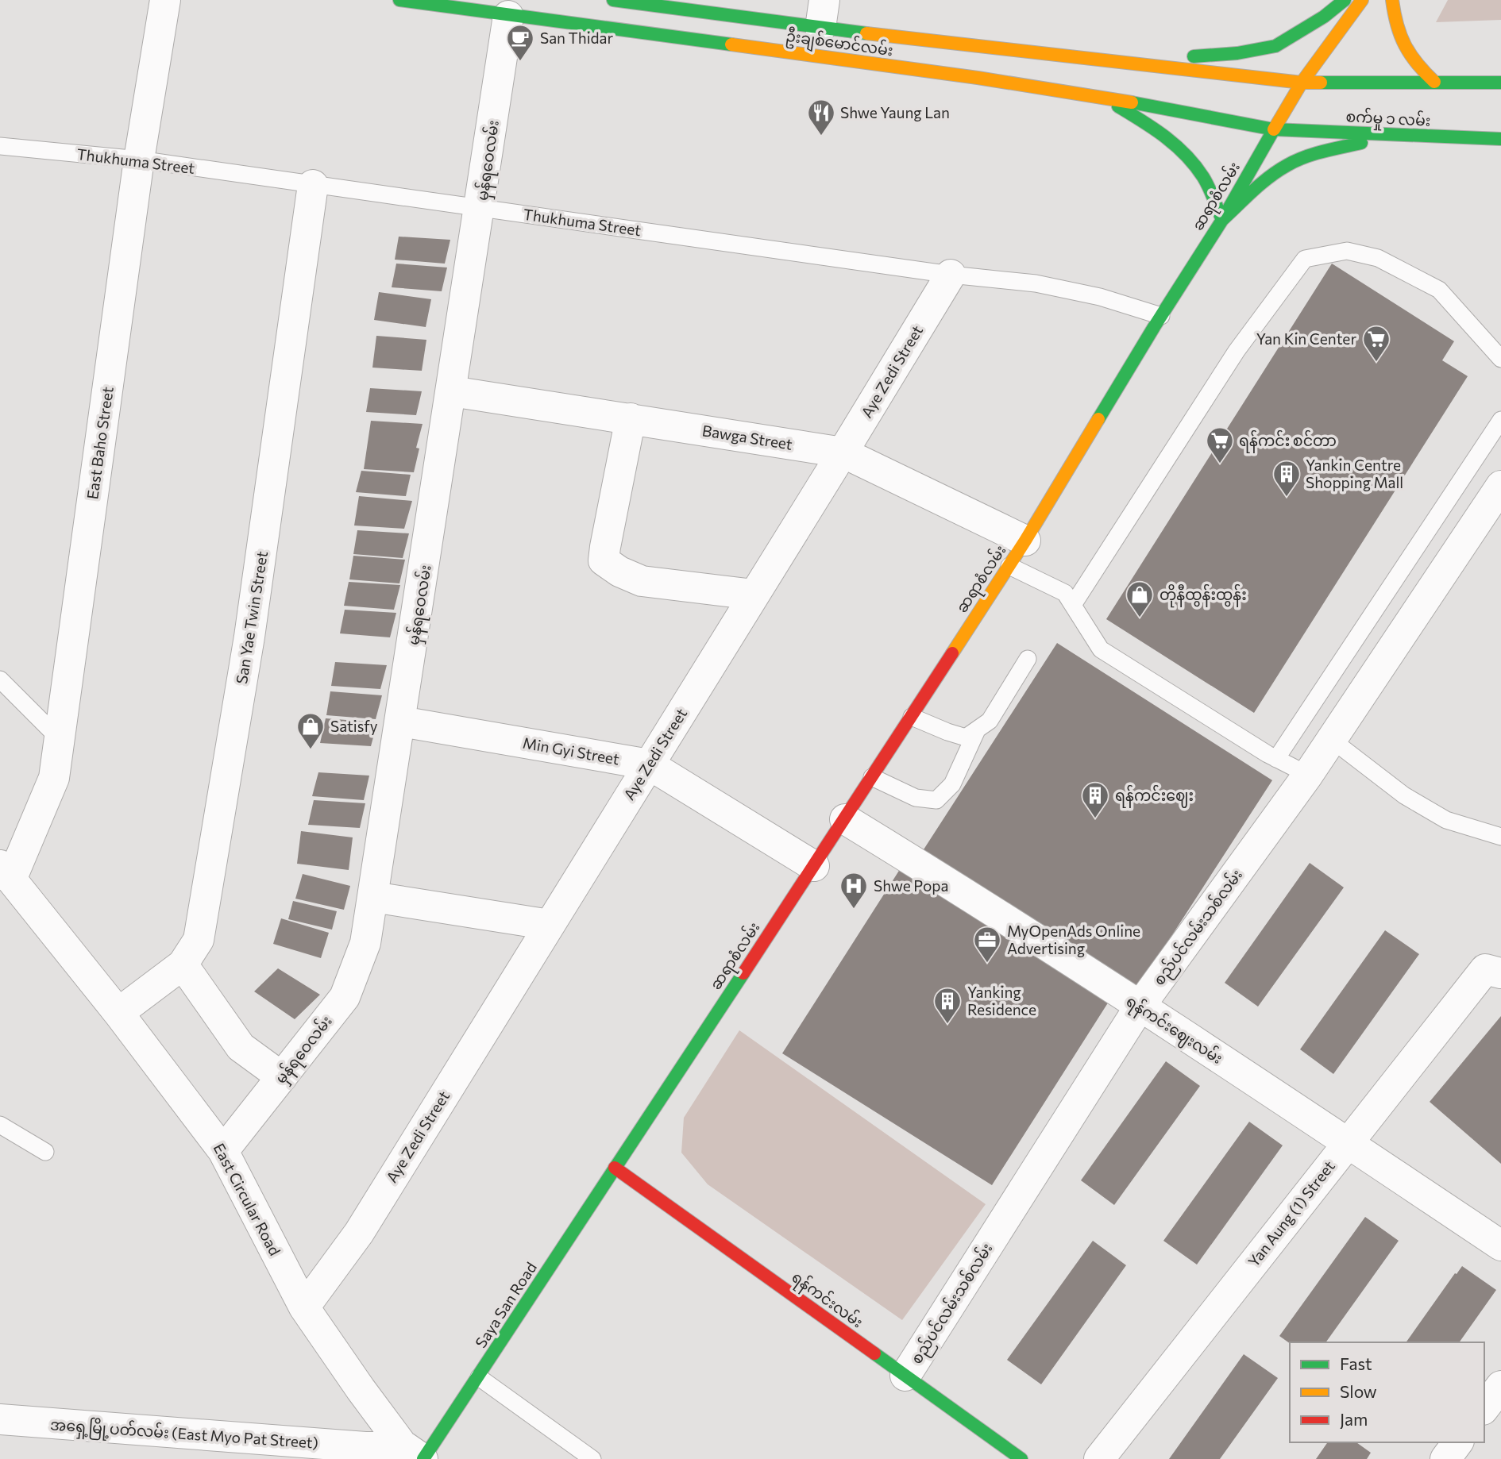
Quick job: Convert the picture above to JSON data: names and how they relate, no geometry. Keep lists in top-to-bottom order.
{
  "streets": {
    "main road": [
      "ဦးချစ်မောင်လမ်း",
      "စက်မှု ၁ လမ်း",
      "ဆရာစံလမ်း",
      "ရန်ကင်းလမ်း",
      "Saya San Road"
    ],
    "street": [
      "မှန်ရဝေလမ်း",
      "Aye Zedi Street",
      "Bawga Street",
      "East Baho Street",
      "San Yae Twin Street",
      "Min Gyi Street",
      "စည်ပင်လမ်းသစ်လမ်း",
      "ရန်ကင်းဈေးလမ်း",
      "East Circular Road",
      "Yan Aung (1) Street",
      "အရှေ့မြို့ပတ်လမ်း (East Myo Pat Street)"
    ],
    "lane": ["Thukhuma Street"]
  },
  "crossings": [
    ["ဦးချစ်မောင်လမ်း", "စက်မှု ၁ လမ်း"],
    ["ဦးချစ်မောင်လမ်း", "မှန်ရဝေလမ်း"],
    ["ဦးချစ်မောင်လမ်း", "ဆရာစံလမ်း"],
    ["စက်မှု ၁ လမ်း", "ဆရာစံလမ်း"],
    ["မှန်ရဝေလမ်း", "Thukhuma Street"],
    ["မှန်ရဝေလမ်း", "Bawga Street"],
    ["မှန်ရဝေလမ်း", "Min Gyi Street"],
    ["မှန်ရဝေလမ်း", "East Circular Road"],
    ["Thukhuma Street", "ဆရာစံလမ်း"],
    ["Thukhuma Street", "Aye Zedi Street"],
    ["Thukhuma Street", "East Baho Street"],
    ["Thukhuma Street", "San Yae Twin Street"],
    ["ဆရာစံလမ်း", "Bawga Street"],
    ["ဆရာစံလမ်း", "Min Gyi Street"],
    ["ဆရာစံလမ်း", "ရန်ကင်းဈေးလမ်း"],
    ["ဆရာစံလမ်း", "ရန်ကင်းလမ်း"],
    ["ဆရာစံလမ်း", "Saya San Road"],
    ["Aye Zedi Street", "Bawga Street"],
    ["Aye Zedi Street", "Min Gyi Street"],
    ["Aye Zedi Street", "East Circular Road"],
    ["East Baho Street", "East Circular Road"],
    ["San Yae Twin Street", "East Circular Road"],
    ["စည်ပင်လမ်းသစ်လမ်း", "ရန်ကင်းဈေးလမ်း"],
    ["စည်ပင်လမ်းသစ်လမ်း", "ရန်ကင်းလမ်း"],
    ["ရန်ကင်းဈေးလမ်း", "Yan Aung (1) Street"],
    ["East Circular Road", "Saya San Road"],
    ["East Circular Road", "အရှေ့မြို့ပတ်လမ်း (East Myo Pat Street)"],
    ["ရန်ကင်းလမ်း", "Saya San Road"],
    ["Saya San Road", "အရှေ့မြို့ပတ်လမ်း (East Myo Pat Street)"]
  ],
  "places": {
    "cafe": ["San Thidar"],
    "restaurant": ["Shwe Yaung Lan"],
    "supermarket": ["Yan Kin Center", "ရန်ကင်း စင်တာ"],
    "building": ["Yankin Centre Shopping Mall", "ရန်ကင်းဈေး", "Yanking Residence"],
    "shop": ["တိုနီထွန်းထွန်း", "Satisfy"],
    "hospital": ["Shwe Popa"],
    "office": ["MyOpenAds Online Advertising"]
  },
  "legend": ["Fast", "Slow", "Jam"]
}
